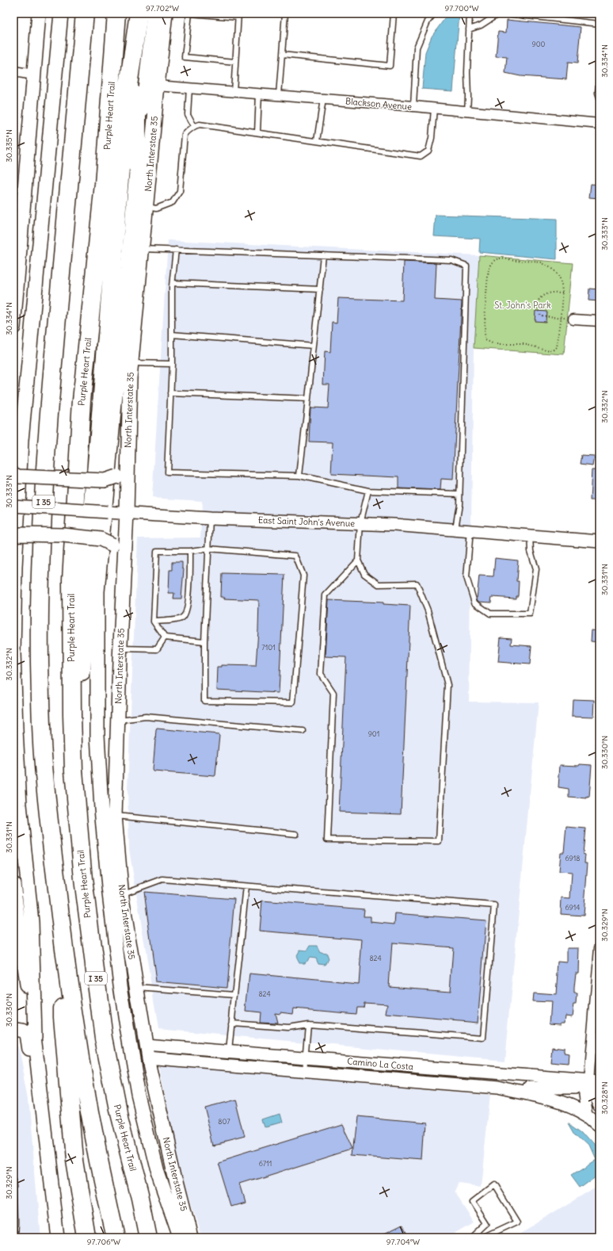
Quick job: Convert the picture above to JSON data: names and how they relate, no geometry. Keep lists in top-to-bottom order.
{
  "streets": {
    "highway": ["Purple Heart Trail", "I 35"],
    "main road": ["North Interstate 35"],
    "street": ["Blackson Avenue", "East Saint John's Avenue", "Camino La Costa"]
  },
  "crossings": [
    ["Blackson Avenue", "North Interstate 35"],
    ["North Interstate 35", "East Saint John's Avenue"],
    ["North Interstate 35", "Camino La Costa"]
  ],
  "parks": ["St. John's Park"],
  "house_numbers": [
    "900",
    "7101",
    "901",
    "6918",
    "6914",
    "824",
    "824",
    "807",
    "6711"
  ],
  "coordinates": [
    "97.702°W",
    "97.700°W",
    "30.334°N",
    "30.335°N",
    "30.333°N",
    "30.332°N",
    "30.331°N",
    "30.330°N",
    "30.329°N",
    "30.328°N",
    "97.706°W",
    "97.704°W"
  ]
}
